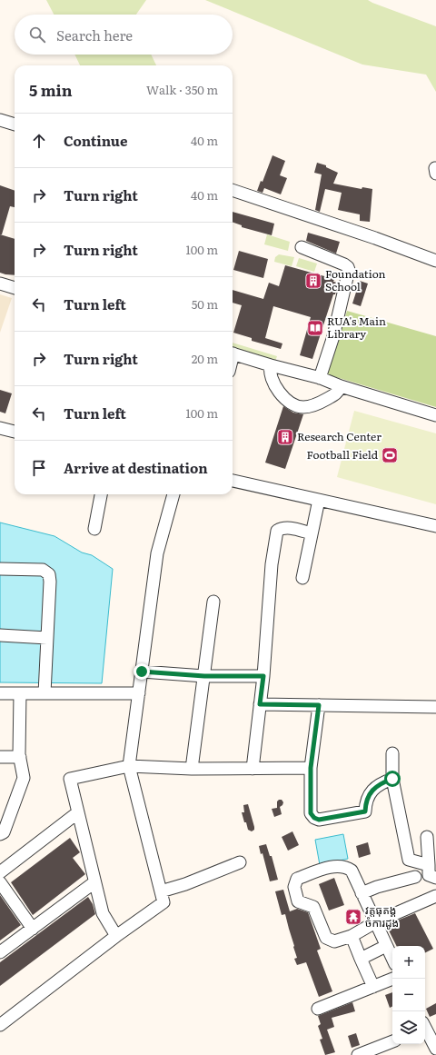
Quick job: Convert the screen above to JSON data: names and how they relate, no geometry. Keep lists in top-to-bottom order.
{
  "places": {
    "building": ["Foundation School", "Research Center"],
    "library": ["RUA's Main Library"],
    "sports": ["Football Field"],
    "temple": ["វត្តធុតង្គ ចំការដូង"]
  },
  "page": {
    "search": "Search here",
    "heading": ["5 min", "Walk · 350 m"],
    "list": [
      ["Continue", "40 m"],
      ["Turn right", "40 m"],
      ["Turn right", "100 m"],
      ["Turn left", "50 m"],
      ["Turn right", "20 m"],
      ["Turn left", "100 m"],
      "Arrive at destination"
    ],
    "map_buttons": ["+", "−"]
  }
}
